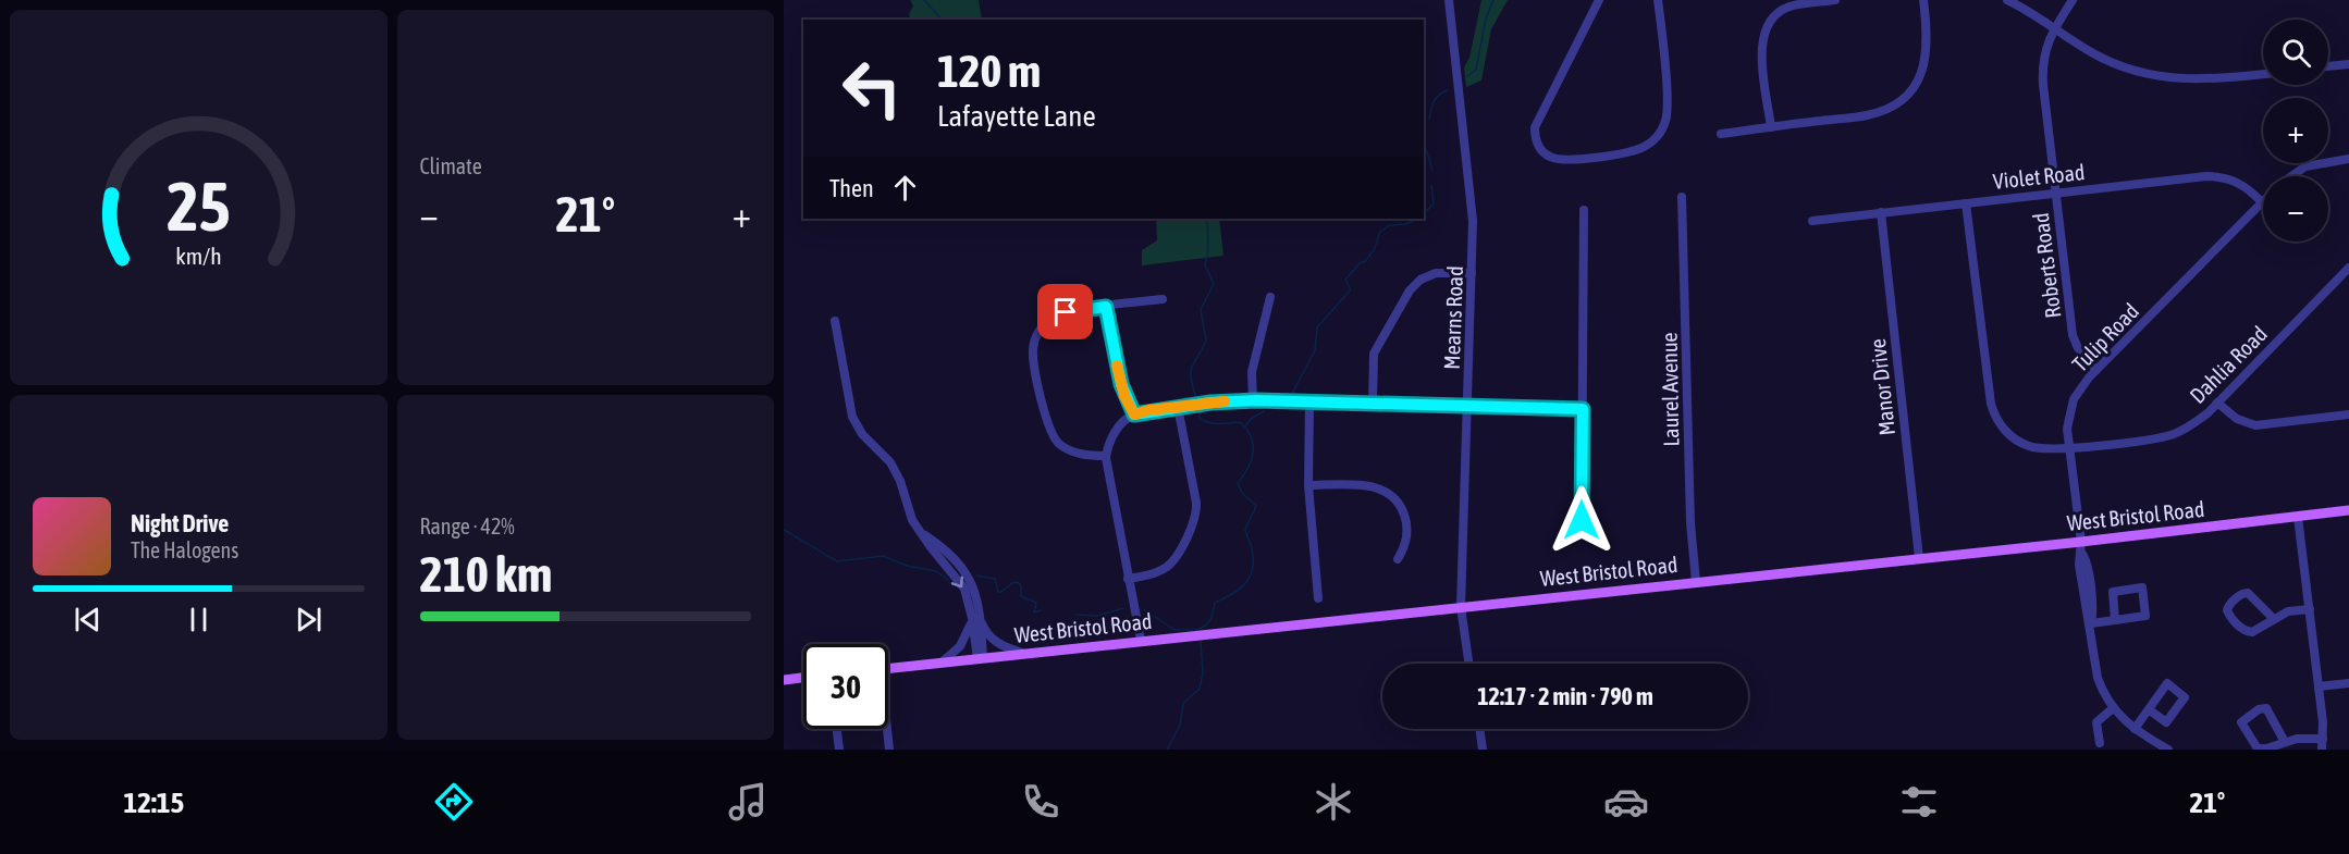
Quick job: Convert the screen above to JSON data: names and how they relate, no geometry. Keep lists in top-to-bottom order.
{
  "streets": {
    "main road": ["West Bristol Road"],
    "street": [
      "Violet Road",
      "Roberts Road",
      "Mearns Road",
      "Tulip Road",
      "Dahlia Road",
      "Manor Drive",
      "Laurel Avenue"
    ]
  },
  "crossings": [
    ["Violet Road", "Roberts Road"],
    ["Violet Road", "Tulip Road"],
    ["Violet Road", "Dahlia Road"],
    ["Violet Road", "Manor Drive"],
    ["Roberts Road", "Tulip Road"],
    ["Mearns Road", "West Bristol Road"],
    ["Tulip Road", "Dahlia Road"],
    ["Tulip Road", "West Bristol Road"],
    ["Manor Drive", "West Bristol Road"],
    ["Laurel Avenue", "West Bristol Road"]
  ],
  "page": {
    "tile": [
      "Climate",
      ["Range · 42%", "210 km"]
    ],
    "map_buttons": ["+", "−"],
    "turn": ["120 m", "Lafayette Lane"],
    "then": "Then",
    "heat": ["−", "21°", "+"],
    "song": ["Night Drive", "The Halogens"],
    "limit": "30",
    "trip": "12:17 · 2 min · 790 m",
    "tabs": ["12:15", "21°"],
    "gauge": ["25", "km/h"]
  }
}
